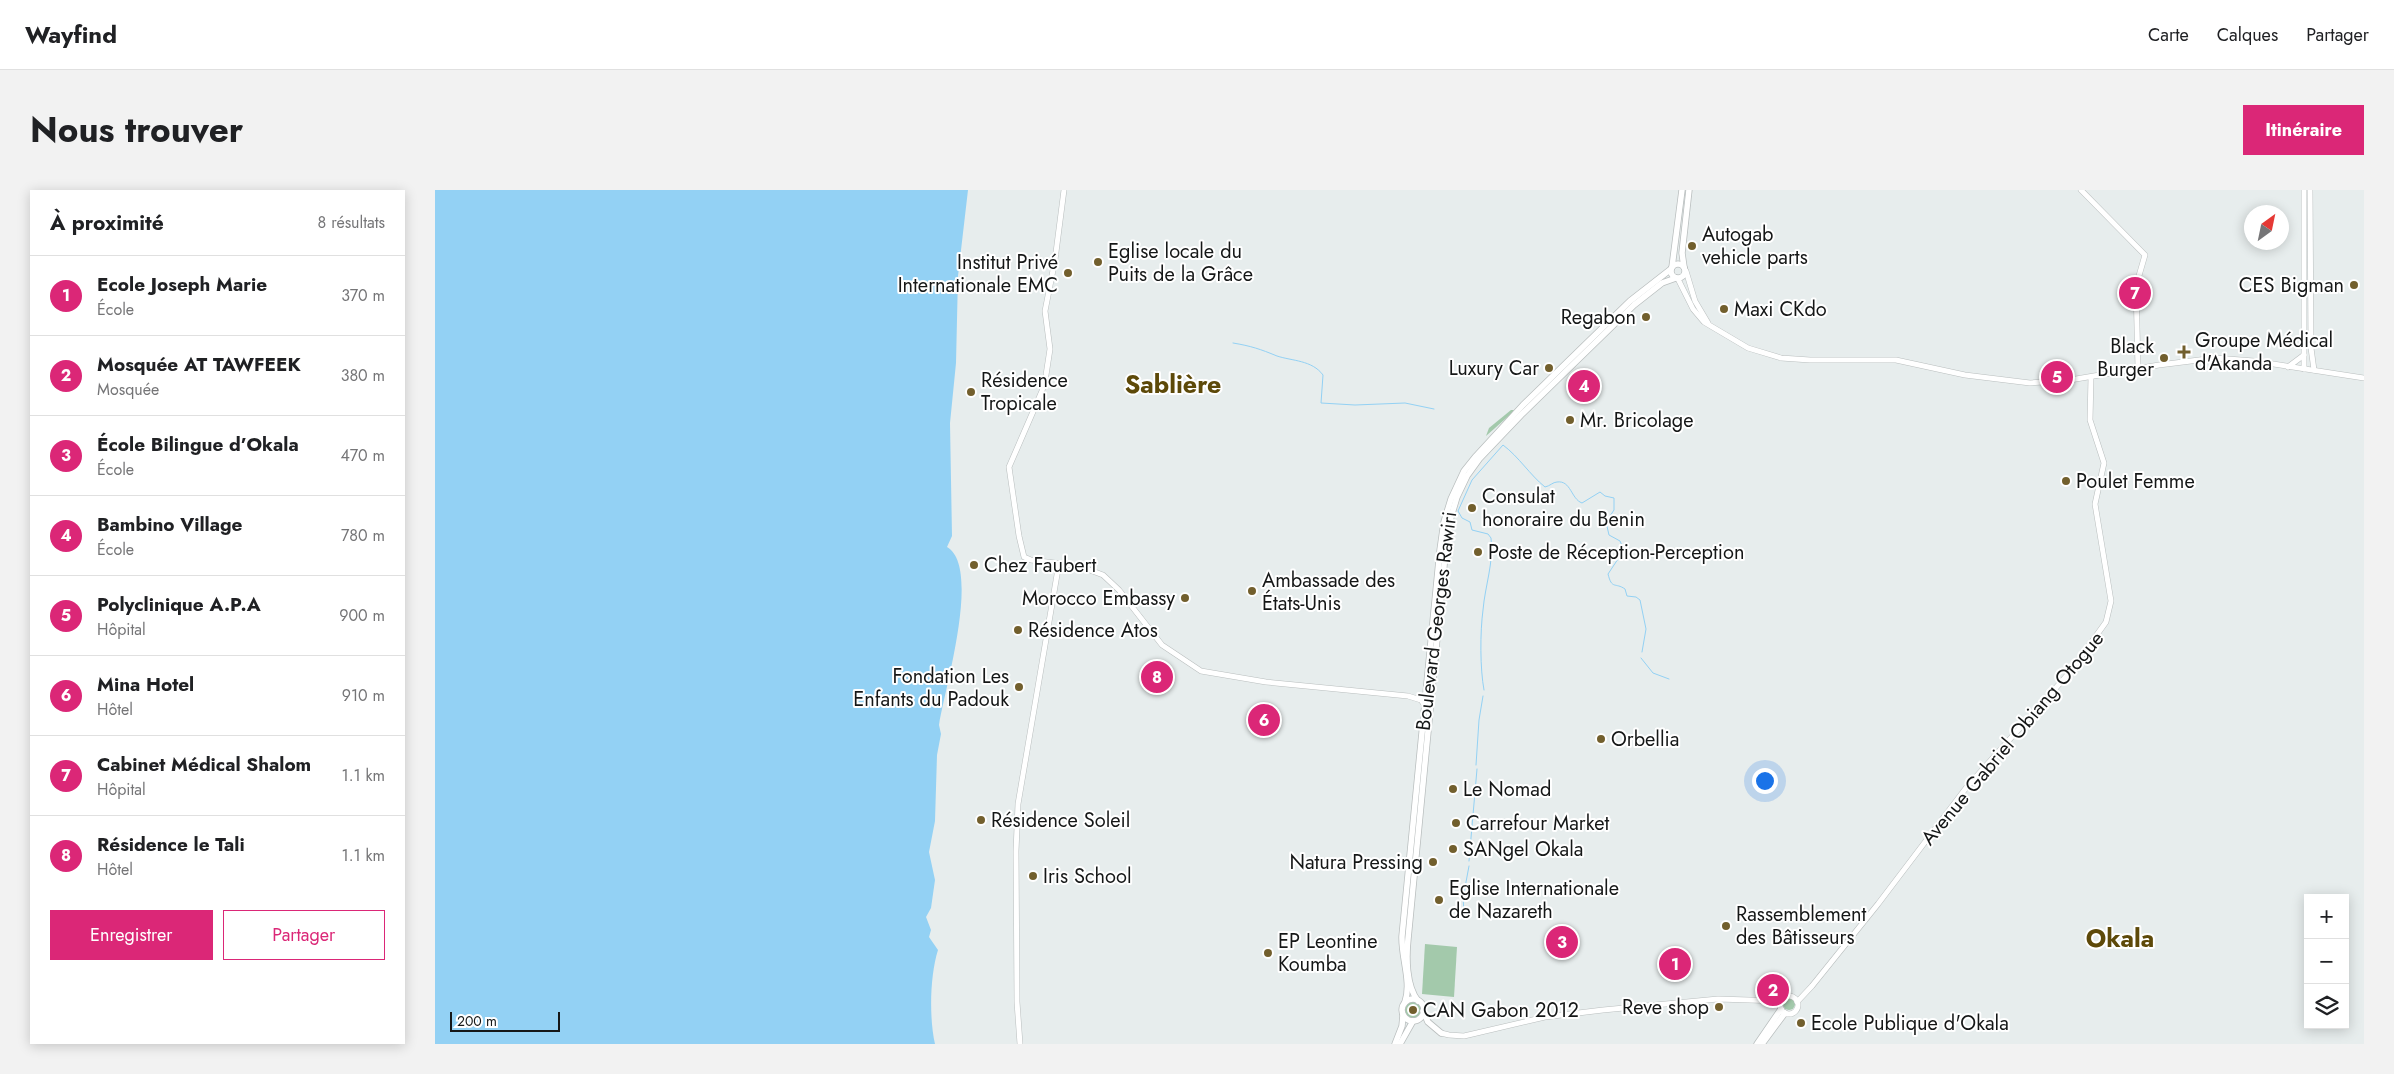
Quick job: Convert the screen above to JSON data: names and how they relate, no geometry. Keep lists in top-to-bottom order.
{
  "streets": {
    "main road": ["Boulevard Georges Rawiri"],
    "street": ["Avenue Gabriel Obiang Otogue"]
  },
  "districts": ["Sablière", "Okala"],
  "places": {
    "other": [
      "Autogab vehicle parts",
      "Eglise locale du Puits de la Grâce",
      "Institut Privé Internationale EMC",
      "CES Bigman",
      "Maxi CKdo",
      "Regabon",
      "Black Burger",
      "Luxury Car",
      "Résidence Tropicale",
      "Mr. Bricolage",
      "Poulet Femme",
      "Consulat honoraire du Benin",
      "Poste de Réception-Perception",
      "Chez Faubert",
      "Ambassade des États-Unis",
      "Morocco Embassy",
      "Résidence Atos",
      "Fondation Les Enfants du Padouk",
      "Orbellia",
      "Le Nomad",
      "Résidence Soleil",
      "Carrefour Market",
      "SANgel Okala",
      "Natura Pressing",
      "Iris School",
      "Eglise Internationale de Nazareth",
      "Rassemblement des Bâtisseurs",
      "EP Leontine Koumba",
      "Reve shop",
      "CAN Gabon 2012",
      "Ecole Publique d'Okala"
    ],
    "health": ["Groupe Médical d'Akanda"]
  },
  "scale_bar": "200 m",
  "north": "top right",
  "page": {
    "header": "Wayfind",
    "nav": ["Carte", "Calques", "Partager"],
    "title": "Nous trouver",
    "buttons": [
      "Itinéraire",
      ["Enregistrer", "Partager"]
    ],
    "heading": ["À proximité", "8 résultats"],
    "list": [
      {
        "mark": "1",
        "name": "Ecole Joseph Marie",
        "note": "École",
        "value": "370 m"
      },
      {
        "mark": "2",
        "name": "Mosquée AT TAWFEEK",
        "note": "Mosquée",
        "value": "380 m"
      },
      {
        "mark": "3",
        "name": "École Bilingue d’Okala",
        "note": "École",
        "value": "470 m"
      },
      {
        "mark": "4",
        "name": "Bambino Village",
        "note": "École",
        "value": "780 m"
      },
      {
        "mark": "5",
        "name": "Polyclinique A.P.A",
        "note": "Hôpital",
        "value": "900 m"
      },
      {
        "mark": "6",
        "name": "Mina Hotel",
        "note": "Hôtel",
        "value": "910 m"
      },
      {
        "mark": "7",
        "name": "Cabinet Médical Shalom",
        "note": "Hôpital",
        "value": "1.1 km"
      },
      {
        "mark": "8",
        "name": "Résidence le Tali",
        "note": "Hôtel",
        "value": "1.1 km"
      }
    ],
    "pins": [
      "7",
      "5",
      "4",
      "8",
      "6",
      "3",
      "1",
      "2"
    ],
    "map_buttons": ["+", "−"],
    "scale": "200 m"
  }
}
